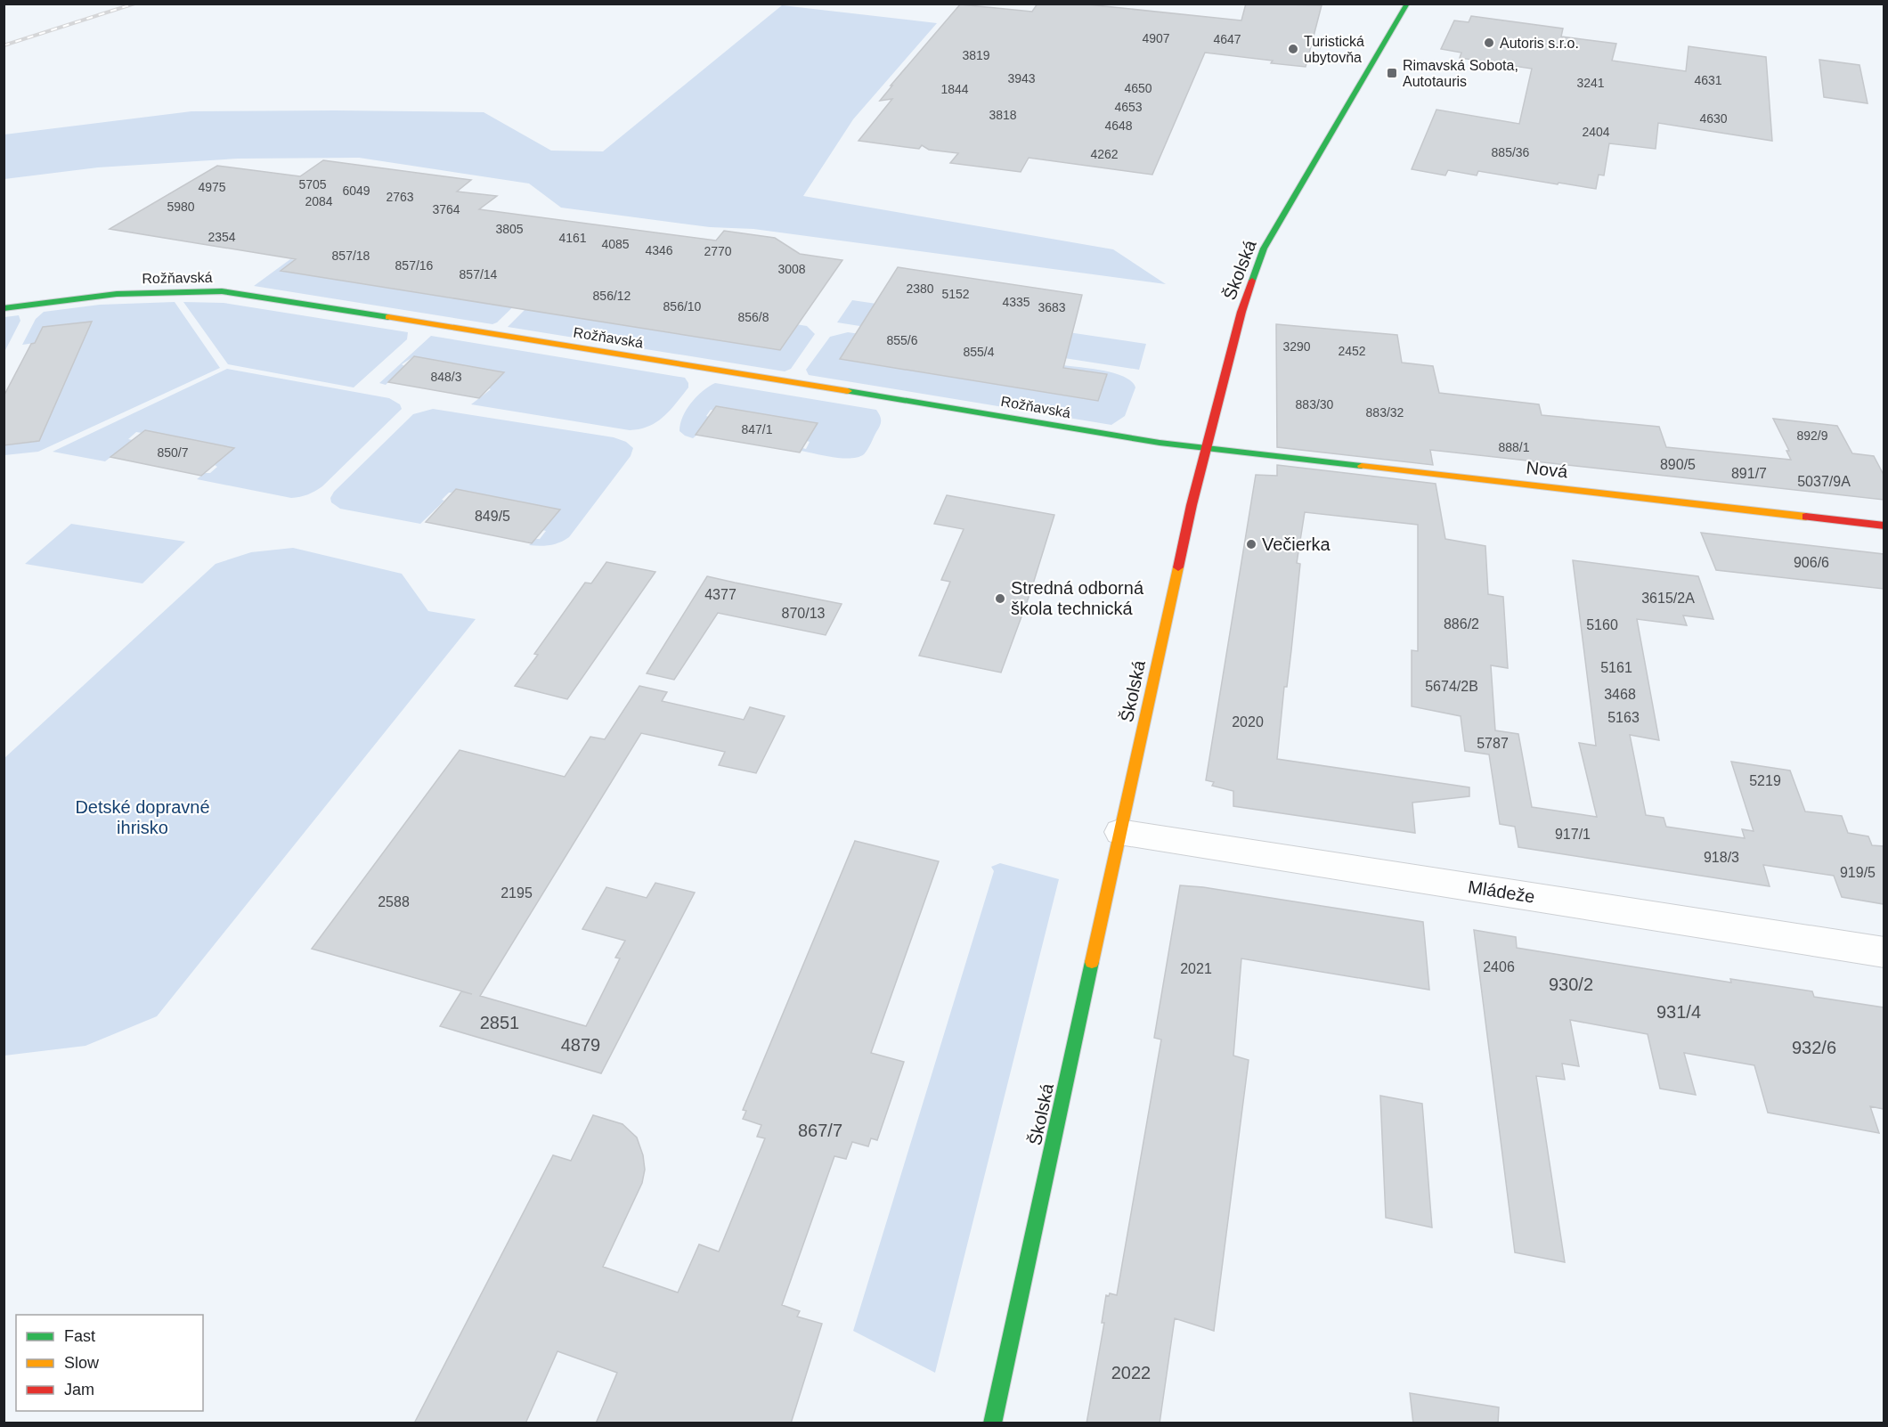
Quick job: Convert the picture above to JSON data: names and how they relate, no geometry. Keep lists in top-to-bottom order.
{
  "streets": {
    "main road": ["Školská", "Rožňavská", "Nová"],
    "street": ["Mládeže"]
  },
  "crossings": [
    ["Školská", "Rožňavská"],
    ["Školská", "Nová"],
    ["Školská", "Mládeže"],
    ["Rožňavská", "Nová"]
  ],
  "parks": ["Detské dopravné ihrisko"],
  "places": {
    "other": [
      "Autoris s.r.o.",
      "Turistická ubytovňa",
      "Večierka",
      "Stredná odborná škola technická"
    ],
    "transit": ["Rimavská Sobota, Autotauris"]
  },
  "house_numbers": [
    "4907",
    "4647",
    "3819",
    "3943",
    "4631",
    "3241",
    "4650",
    "1844",
    "4653",
    "3818",
    "4630",
    "4648",
    "2404",
    "885/36",
    "4262",
    "5705",
    "4975",
    "6049",
    "2763",
    "2084",
    "5980",
    "3764",
    "3805",
    "2354",
    "4161",
    "4085",
    "4346",
    "2770",
    "857/18",
    "857/16",
    "3008",
    "857/14",
    "2380",
    "5152",
    "856/12",
    "4335",
    "856/10",
    "3683",
    "856/8",
    "855/6",
    "3290",
    "2452",
    "855/4",
    "848/3",
    "883/30",
    "883/32",
    "847/1",
    "892/9",
    "888/1",
    "850/7",
    "890/5",
    "891/7",
    "5037/9A",
    "849/5",
    "906/6",
    "4377",
    "3615/2A",
    "870/13",
    "886/2",
    "5160",
    "5161",
    "5674/2B",
    "3468",
    "5163",
    "2020",
    "5787",
    "5219",
    "917/1",
    "918/3",
    "919/5",
    "2195",
    "2588",
    "2406",
    "2021",
    "930/2",
    "931/4",
    "2851",
    "4879",
    "932/6",
    "867/7",
    "2022"
  ],
  "legend": ["Fast", "Slow", "Jam"]
}
